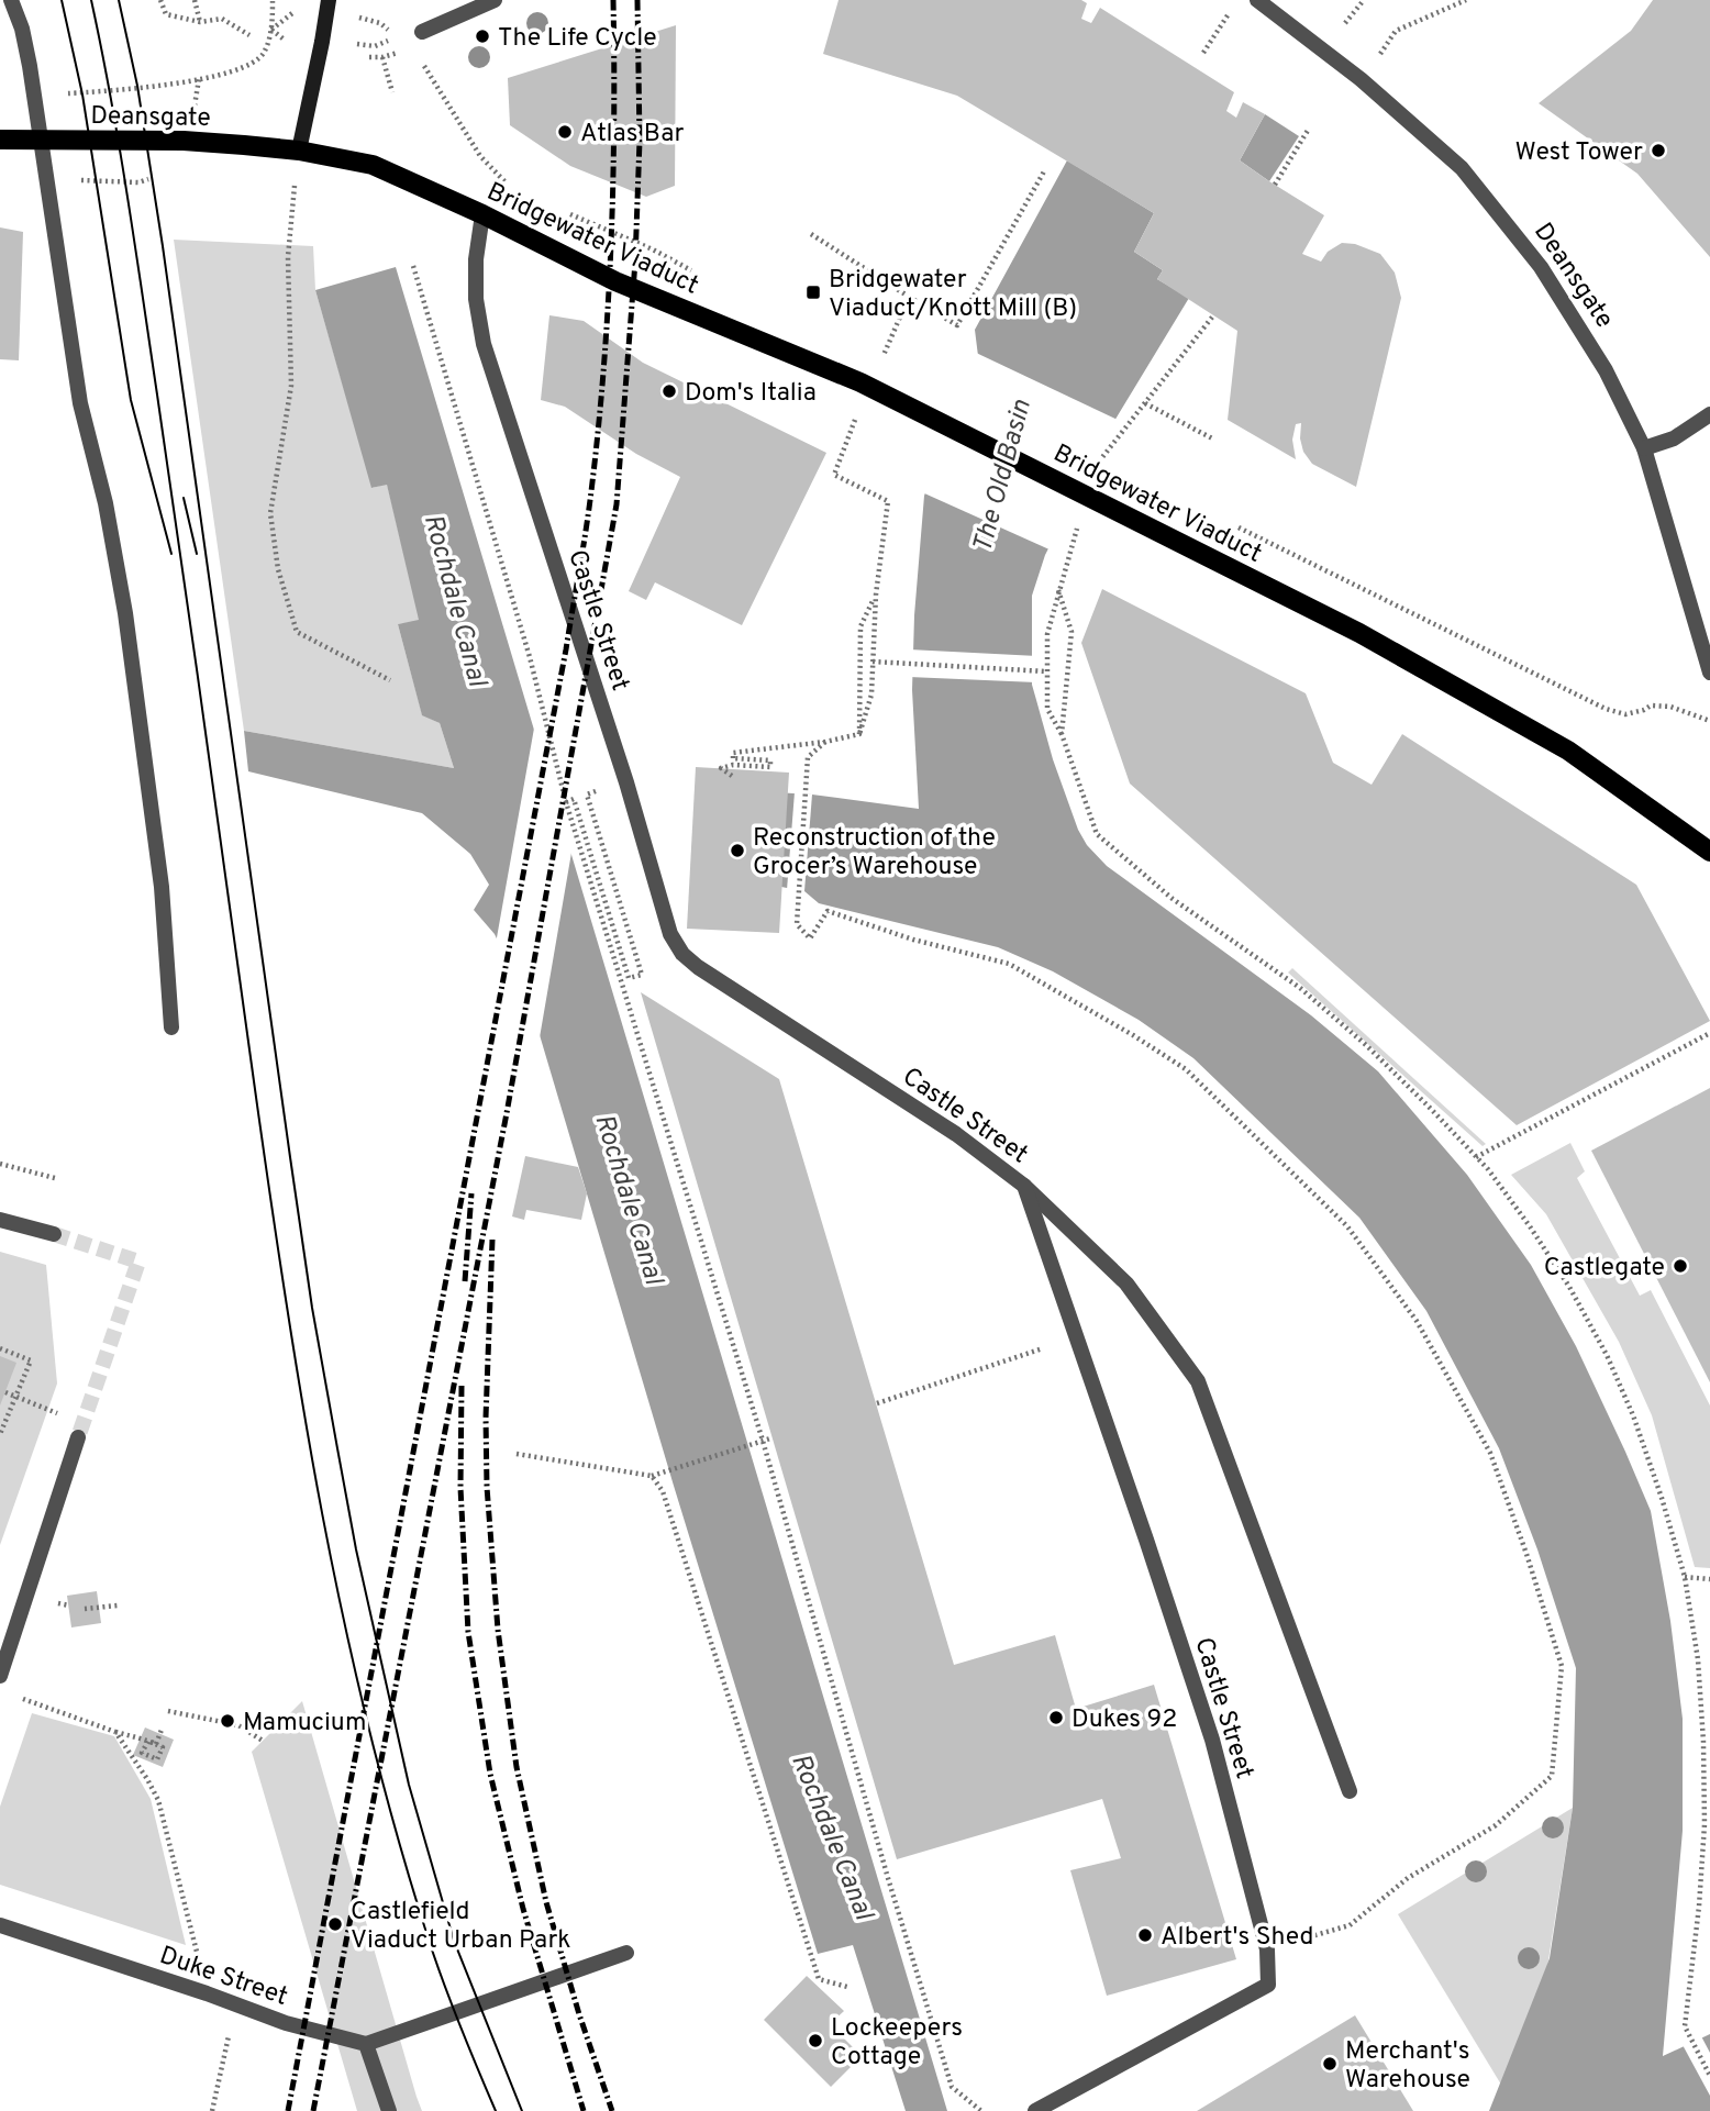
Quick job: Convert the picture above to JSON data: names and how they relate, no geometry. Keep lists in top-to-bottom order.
{
  "streets": {
    "main road": ["Deansgate", "Bridgewater Viaduct"],
    "street": ["Castle Street", "Duke Street"]
  },
  "crossings": [
    ["Deansgate", "Bridgewater Viaduct"],
    ["Bridgewater Viaduct", "Castle Street"]
  ],
  "water": ["The Old Basin", "Rochdale Canal"],
  "places": {
    "other": [
      "The Life Cycle",
      "Atlas Bar",
      "West Tower",
      "Dom's Italia",
      "Reconstruction of the Grocer’s Warehouse",
      "Castlegate",
      "Dukes 92",
      "Mamucium",
      "Castlefield Viaduct Urban Park",
      "Albert's Shed",
      "Lockeepers Cottage",
      "Merchant's Warehouse"
    ],
    "transit": ["Bridgewater Viaduct/Knott Mill (B)"]
  }
}
